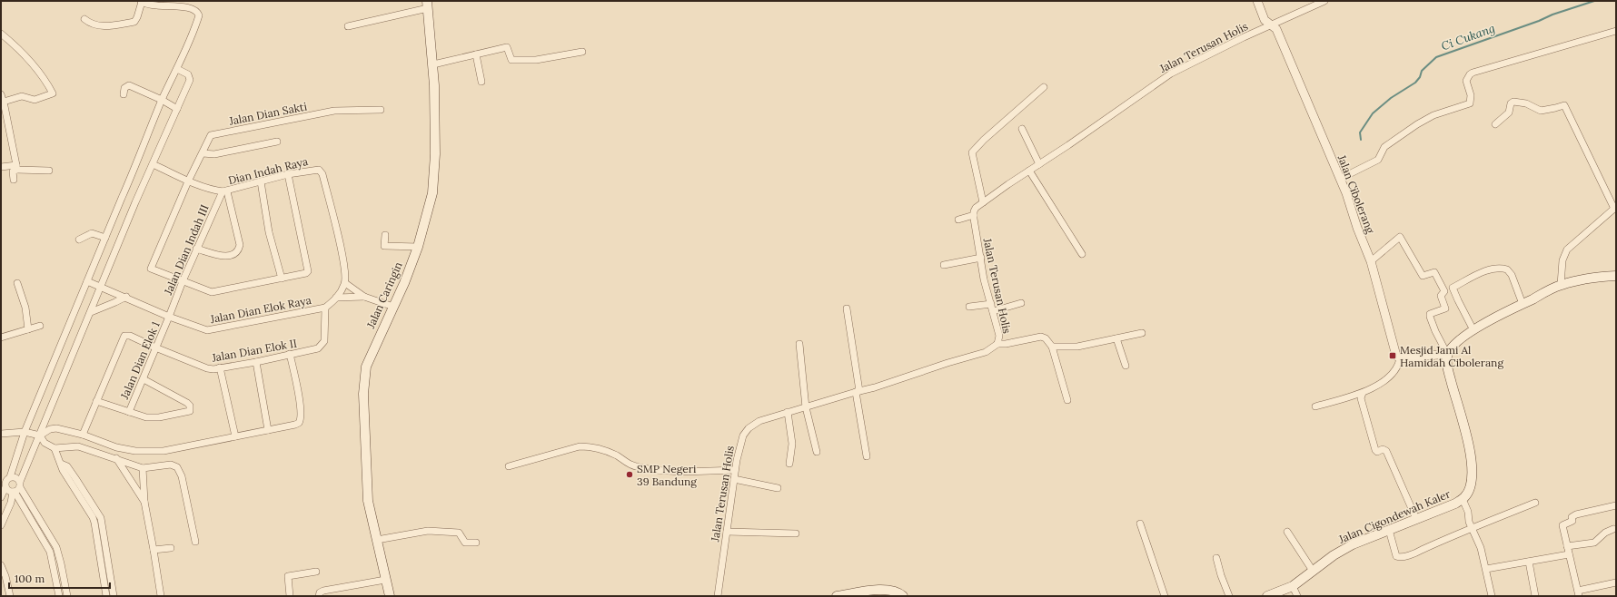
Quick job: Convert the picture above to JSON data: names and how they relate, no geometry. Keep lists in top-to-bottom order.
{
  "streets": {
    "main road": ["Jalan Caringin", "Jalan Cigondewah Kaler"],
    "street": [
      "Jalan Terusan Holis",
      "Jalan Dian Sakti",
      "Dian Indah Raya",
      "Jalan Cibolerang",
      "Jalan Dian Indah III",
      "Jalan Dian Elok Raya",
      "Jalan Dian Elok II",
      "Jalan Dian Elok 1"
    ]
  },
  "crossings": [
    ["Jalan Terusan Holis", "Jalan Cibolerang"],
    ["Jalan Dian Sakti", "Dian Indah Raya"],
    ["Jalan Dian Sakti", "Jalan Dian Indah III"],
    ["Dian Indah Raya", "Jalan Dian Indah III"],
    ["Dian Indah Raya", "Jalan Dian Elok Raya"],
    ["Jalan Dian Indah III", "Jalan Dian Elok Raya"],
    ["Jalan Dian Indah III", "Jalan Dian Elok 1"],
    ["Jalan Dian Elok Raya", "Jalan Dian Elok II"],
    ["Jalan Dian Elok Raya", "Jalan Dian Elok 1"],
    ["Jalan Dian Elok II", "Jalan Dian Elok 1"]
  ],
  "water": ["Ci Cukang"],
  "places": {
    "transit": ["Mesjid Jami Al Hamidah Cibolerang"],
    "other": ["SMP Negeri 39 Bandung"]
  },
  "scale_bar": "100 m"
}
